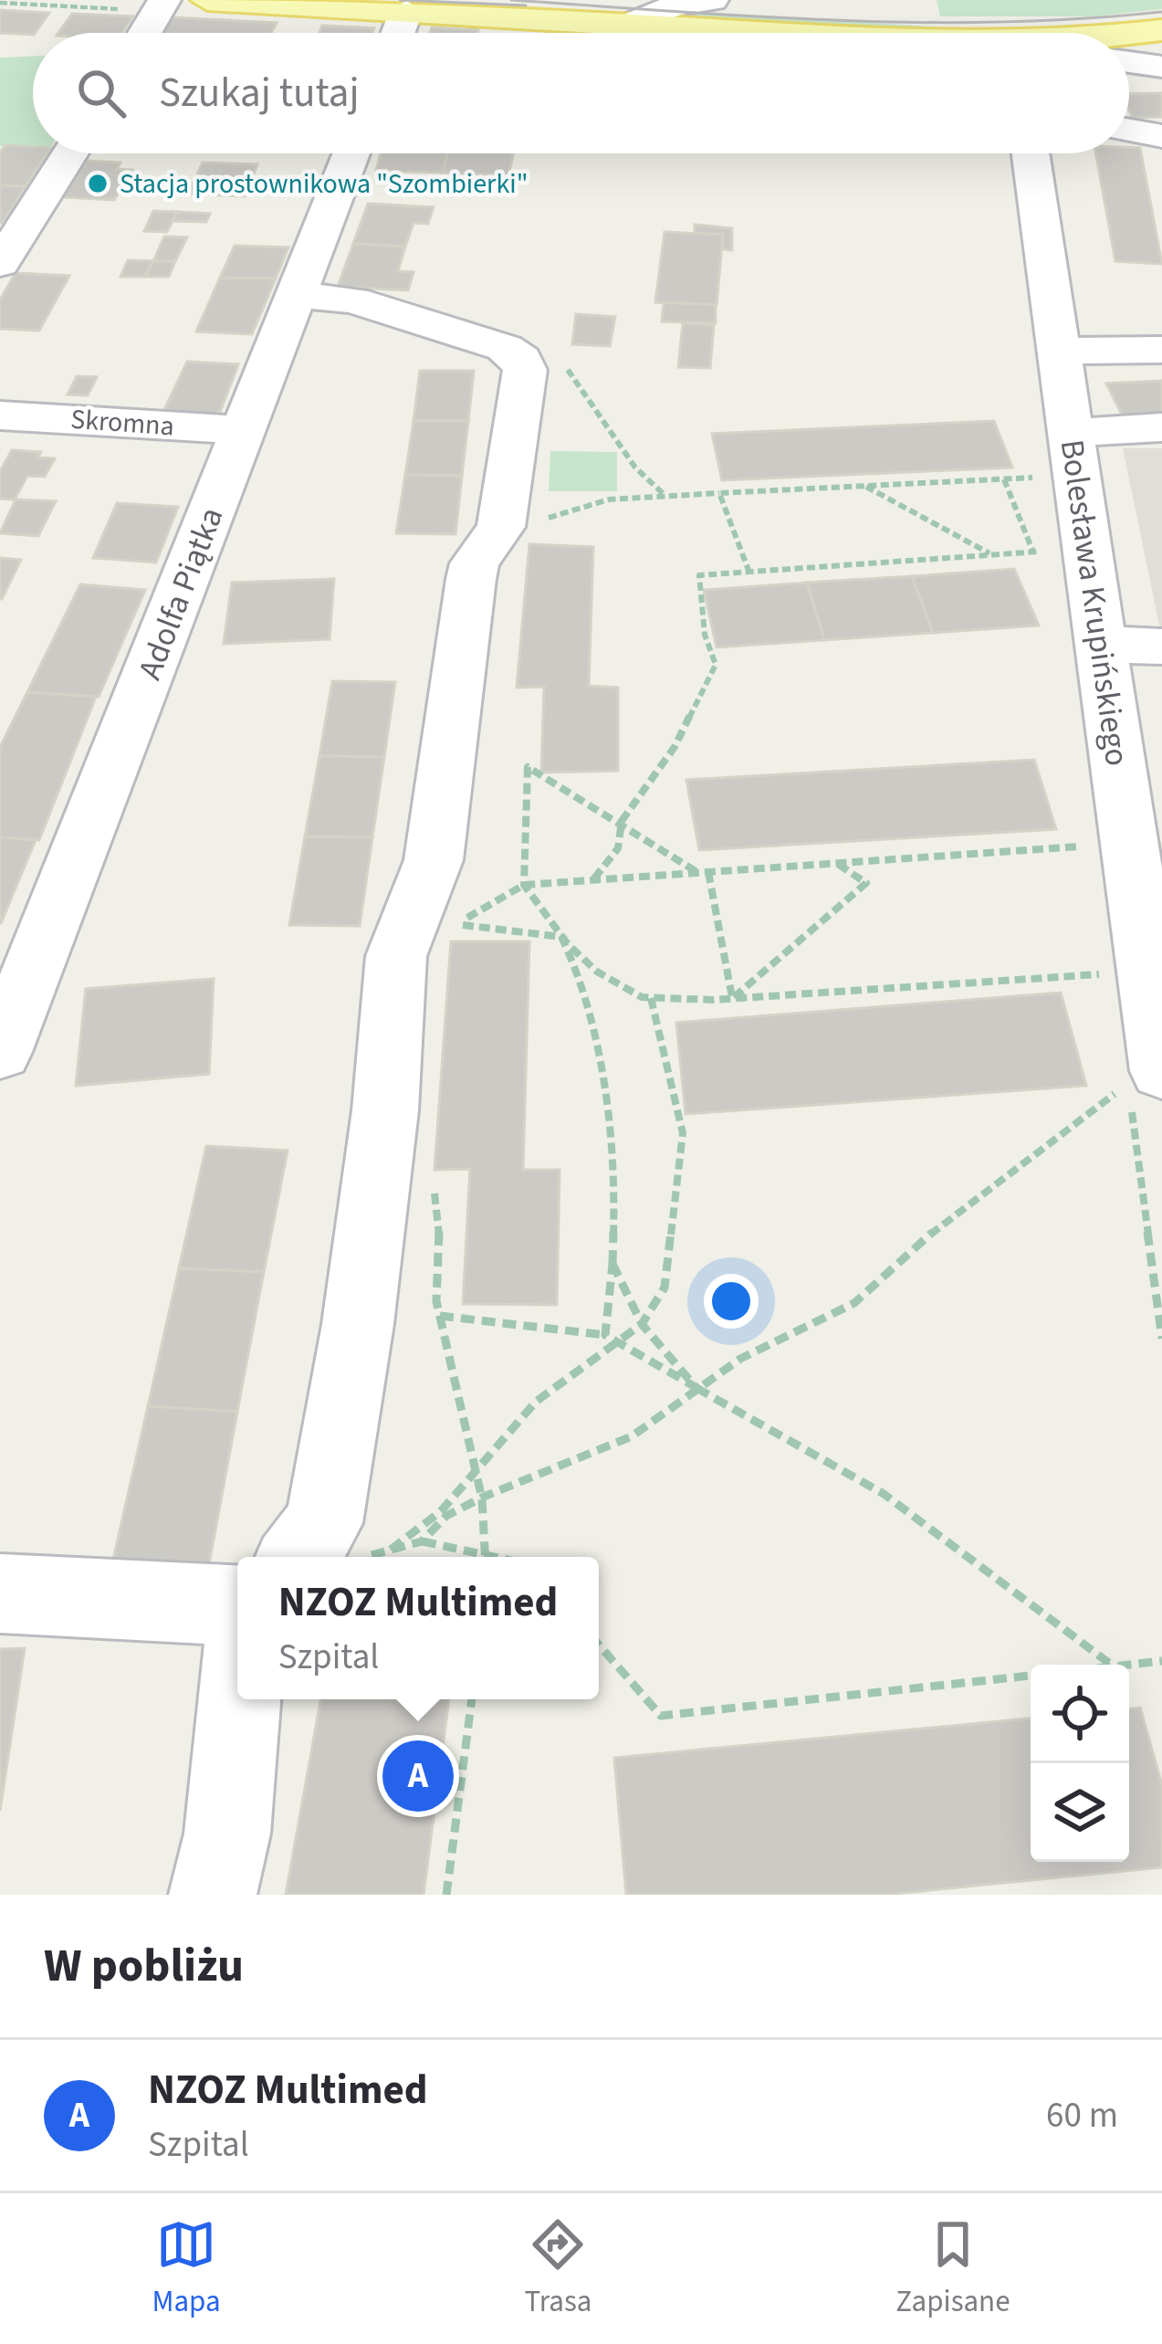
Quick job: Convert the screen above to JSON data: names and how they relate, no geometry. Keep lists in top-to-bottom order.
{
  "streets": {
    "street": ["Skromna", "Adolfa Piątka", "Bolesława Krupińskiego"]
  },
  "crossings": [
    ["Skromna", "Adolfa Piątka"]
  ],
  "places": ["Stacja prostownikowa \"Szombierki\""],
  "page": {
    "search": "Szukaj tutaj",
    "popup": ["NZOZ Multimed", "Szpital"],
    "pins": "A",
    "heading": "W pobliżu",
    "list": [
      {
        "mark": "A",
        "name": "NZOZ Multimed",
        "note": "Szpital",
        "value": "60 m"
      }
    ],
    "nav": ["Mapa", "Trasa", "Zapisane"]
  }
}
